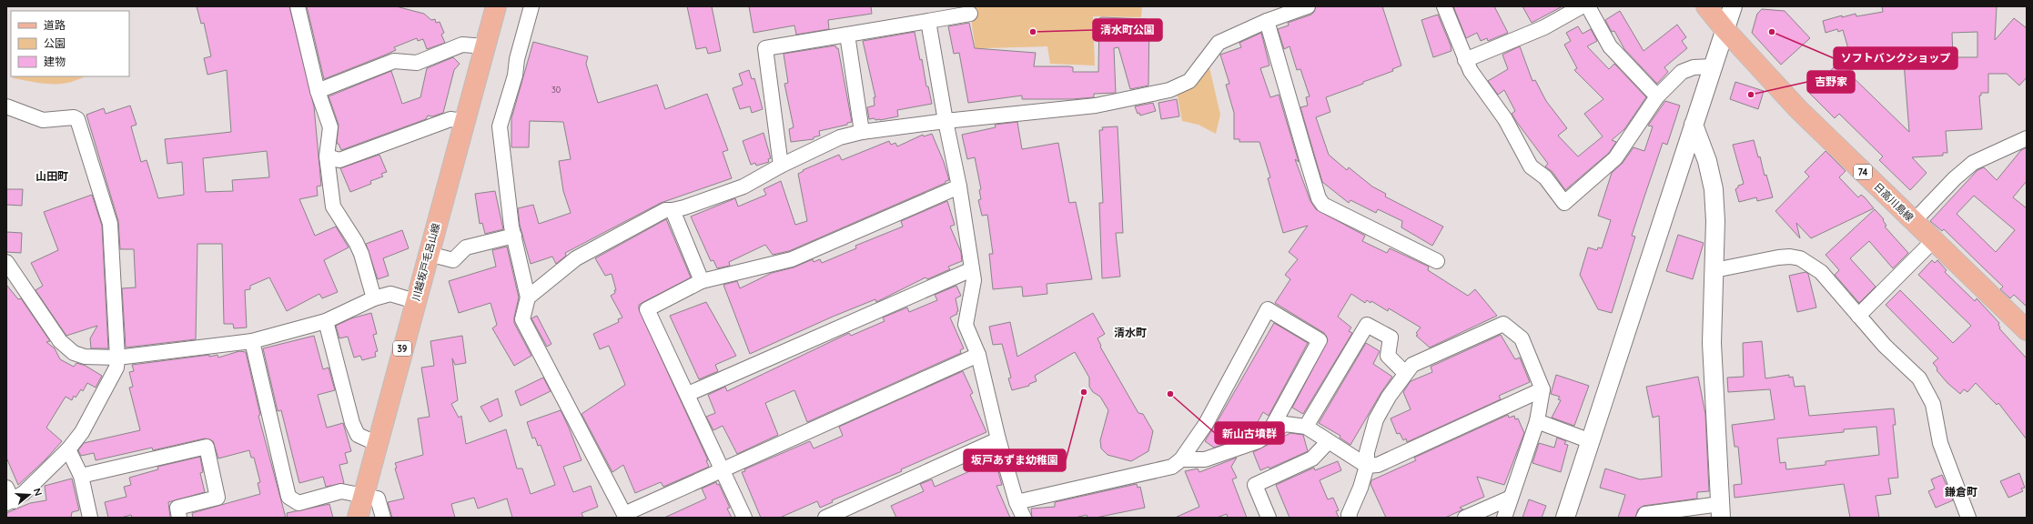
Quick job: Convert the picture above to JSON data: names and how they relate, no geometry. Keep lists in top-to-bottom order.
{
  "streets": {
    "main road": [
      "74",
      "日高川島線",
      "川越坂戸毛呂山線",
      "39"
    ]
  },
  "districts": ["山田町", "清水町", "鎌倉町"],
  "places": [
    "清水町公園",
    "ソフトバンクショップ",
    "吉野家",
    "坂戸あずま幼稚園",
    "新山古墳群"
  ],
  "house_numbers": ["30"],
  "legend": ["道路", "公園", "建物"],
  "north": "right"
}
